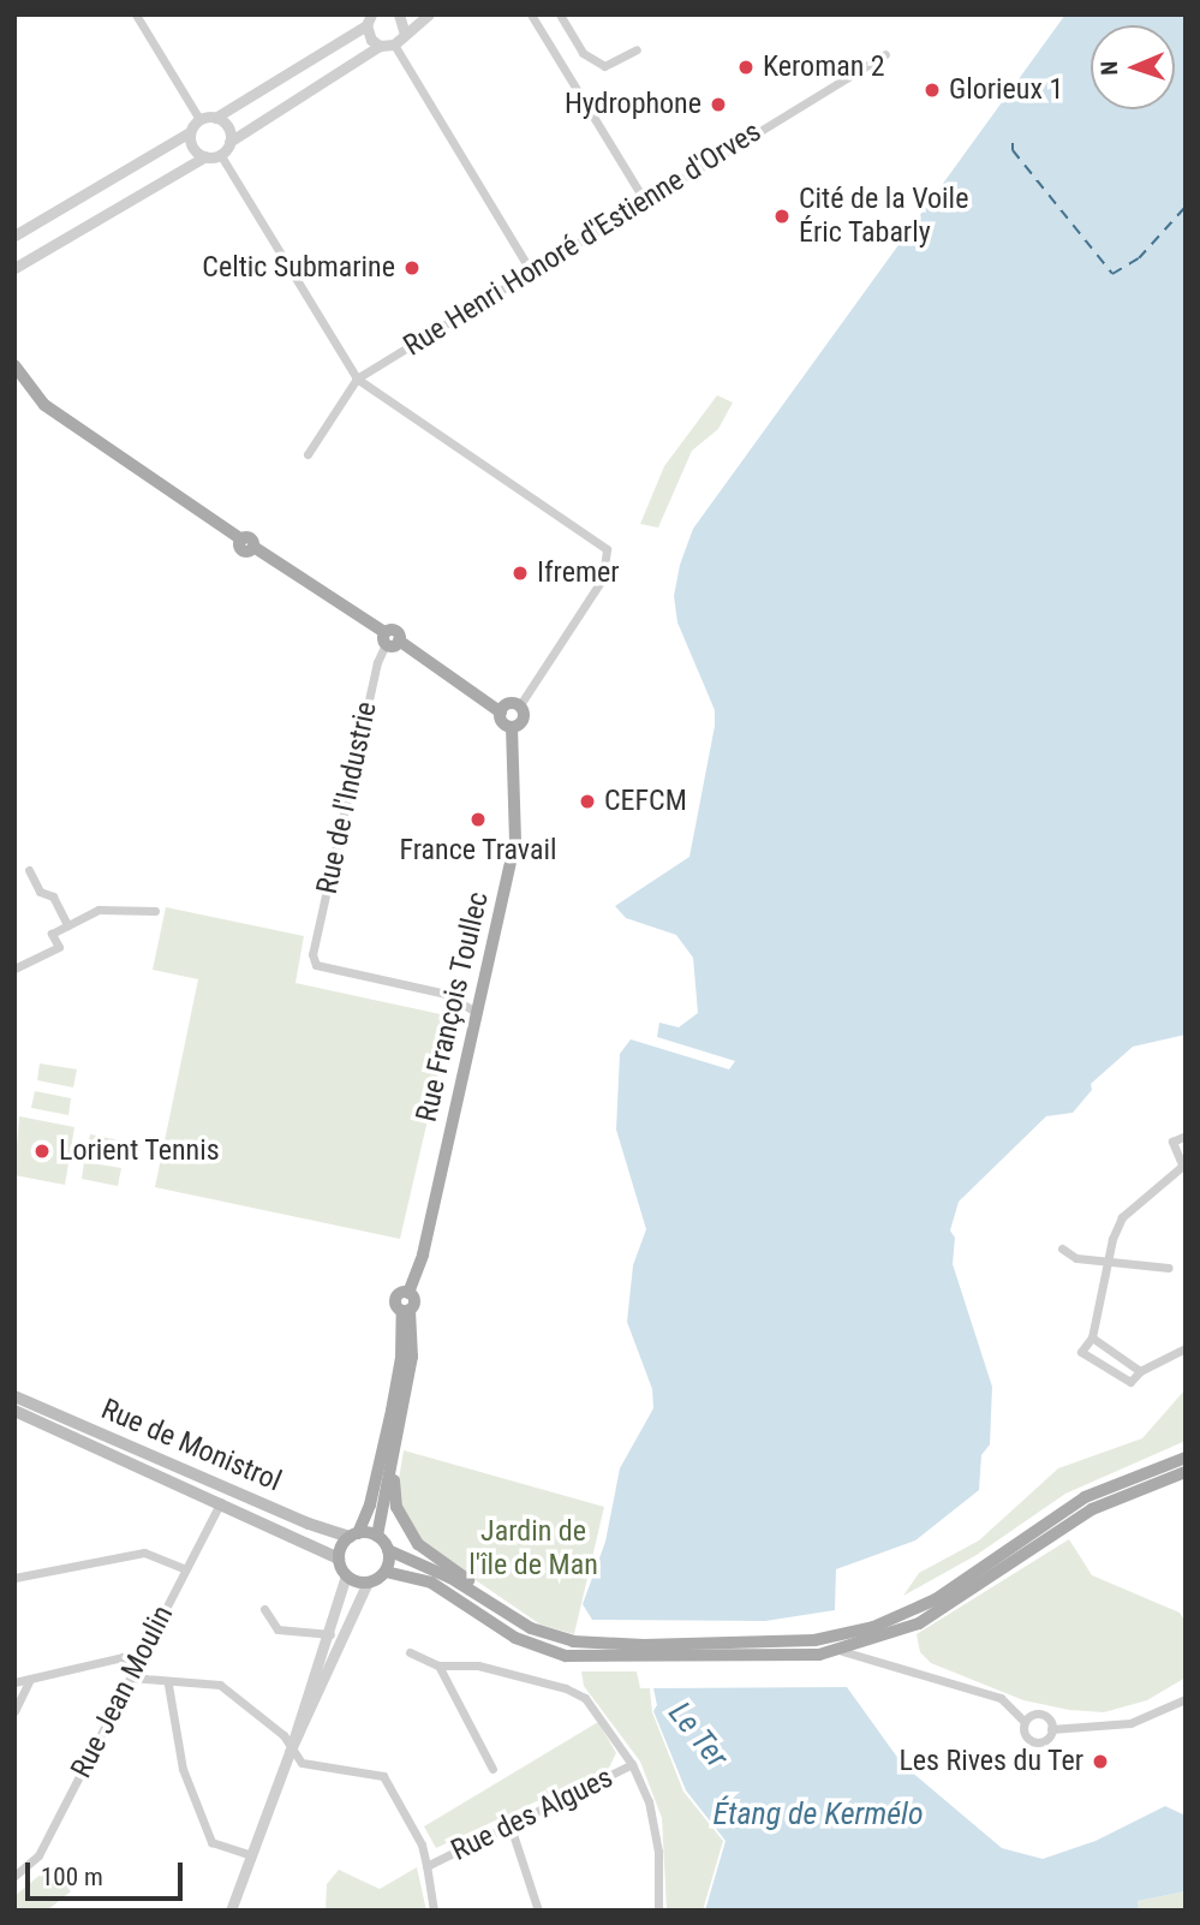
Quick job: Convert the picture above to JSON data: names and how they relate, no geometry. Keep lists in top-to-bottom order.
{
  "streets": {
    "main road": ["Rue François Toullec", "Rue de Monistrol"],
    "street": [
      "Rue Henri Honoré d'Estienne d'Orves",
      "Rue de l'Industrie",
      "Rue Jean Moulin",
      "Rue des Algues"
    ]
  },
  "crossings": [
    ["Rue de l'Industrie", "Rue François Toullec"],
    ["Rue de Monistrol", "Rue Jean Moulin"]
  ],
  "water": ["Le Ter", "Étang de Kermélo"],
  "parks": ["Jardin de l'île de Man"],
  "places": [
    "Keroman 2",
    "Glorieux 1",
    "Hydrophone",
    "Cité de la Voile Éric Tabarly",
    "Celtic Submarine",
    "Ifremer",
    "CEFCM",
    "France Travail",
    "Lorient Tennis",
    "Les Rives du Ter"
  ],
  "scale_bar": "100 m",
  "north": "left"
}
